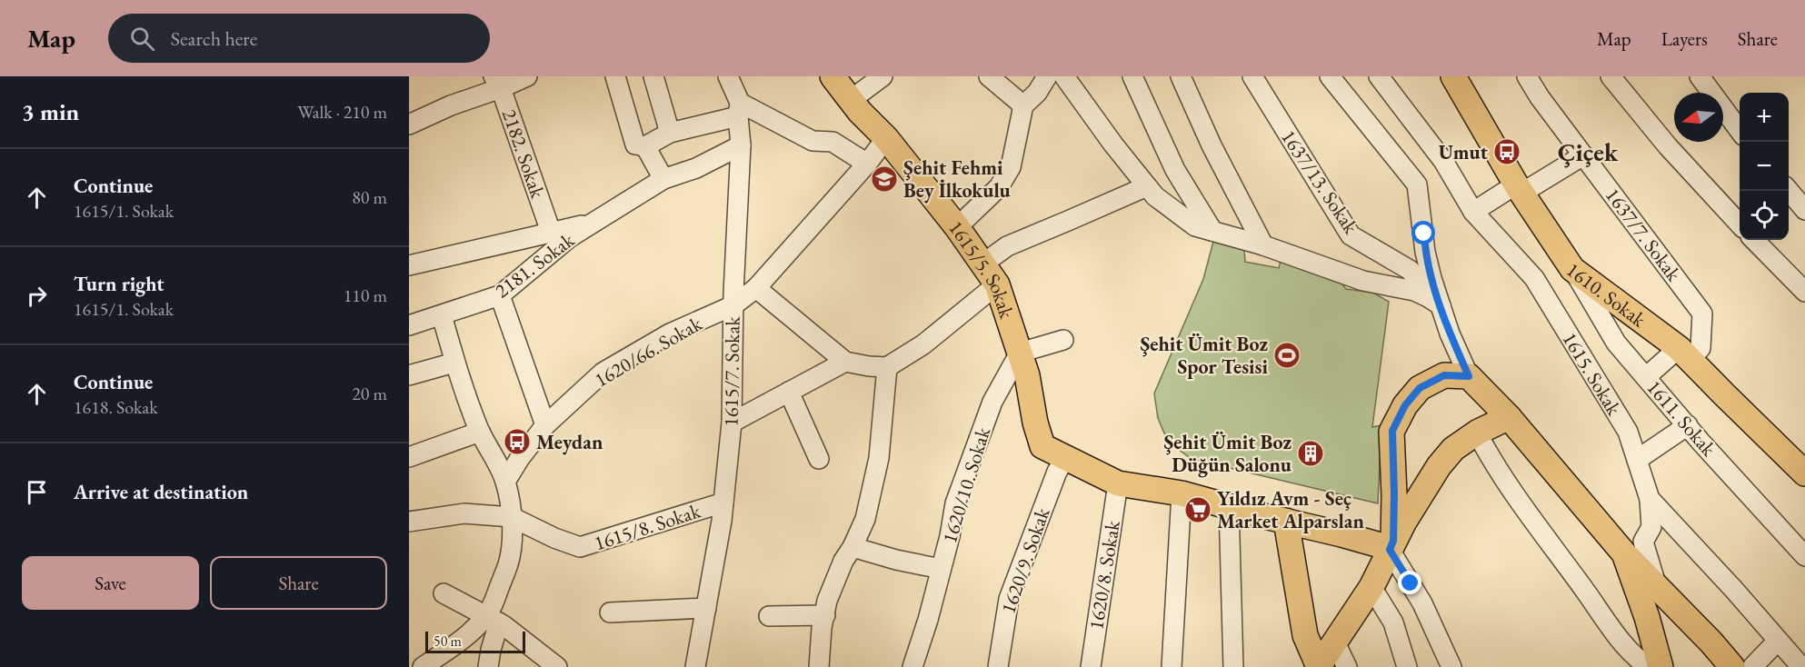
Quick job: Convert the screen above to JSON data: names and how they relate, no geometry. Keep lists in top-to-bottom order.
{
  "streets": {
    "main road": ["1615/5. Sokak", "1610. Sokak"],
    "street": [
      "2182. Sokak",
      "1637/13. Sokak",
      "1637/7. Sokak",
      "2181. Sokak",
      "1620/66. Sokak",
      "1615/7. Sokak",
      "1615. Sokak",
      "1611. Sokak",
      "1620/10. Sokak",
      "1615/8. Sokak",
      "1620/9. Sokak",
      "1620/8. Sokak"
    ]
  },
  "crossings": [
    ["2182. Sokak", "2181. Sokak"],
    ["1637/7. Sokak", "1610. Sokak"],
    ["2181. Sokak", "1615/7. Sokak"],
    ["1615/5. Sokak", "1620/10. Sokak"],
    ["1615/5. Sokak", "1620/9. Sokak"],
    ["1615/5. Sokak", "1620/8. Sokak"],
    ["1610. Sokak", "1611. Sokak"],
    ["1620/66. Sokak", "1615/7. Sokak"],
    ["1615/7. Sokak", "1615/8. Sokak"]
  ],
  "districts": ["Çiçek"],
  "places": {
    "bus stop": ["Umut", "Meydan"],
    "school or university": ["Şehit Fehmi Bey İlkokulu"],
    "sports": ["Şehit Ümit Boz Spor Tesisi"],
    "building": ["Şehit Ümit Boz Düğün Salonu"],
    "supermarket": ["Yıldız Avm - Seç Market Alparslan"]
  },
  "scale_bar": "50 m",
  "north": "left",
  "page": {
    "header": "Map",
    "search": "Search here",
    "nav": ["Map", "Layers", "Share"],
    "heading": ["3 min", "Walk · 210 m"],
    "map_buttons": ["+", "−"],
    "list": [
      ["Continue", "1615/1. Sokak", "80 m"],
      ["Turn right", "1615/1. Sokak", "110 m"],
      ["Continue", "1618. Sokak", "20 m"],
      "Arrive at destination"
    ],
    "buttons": ["Save", "Share"],
    "scale": "50 m"
  }
}
